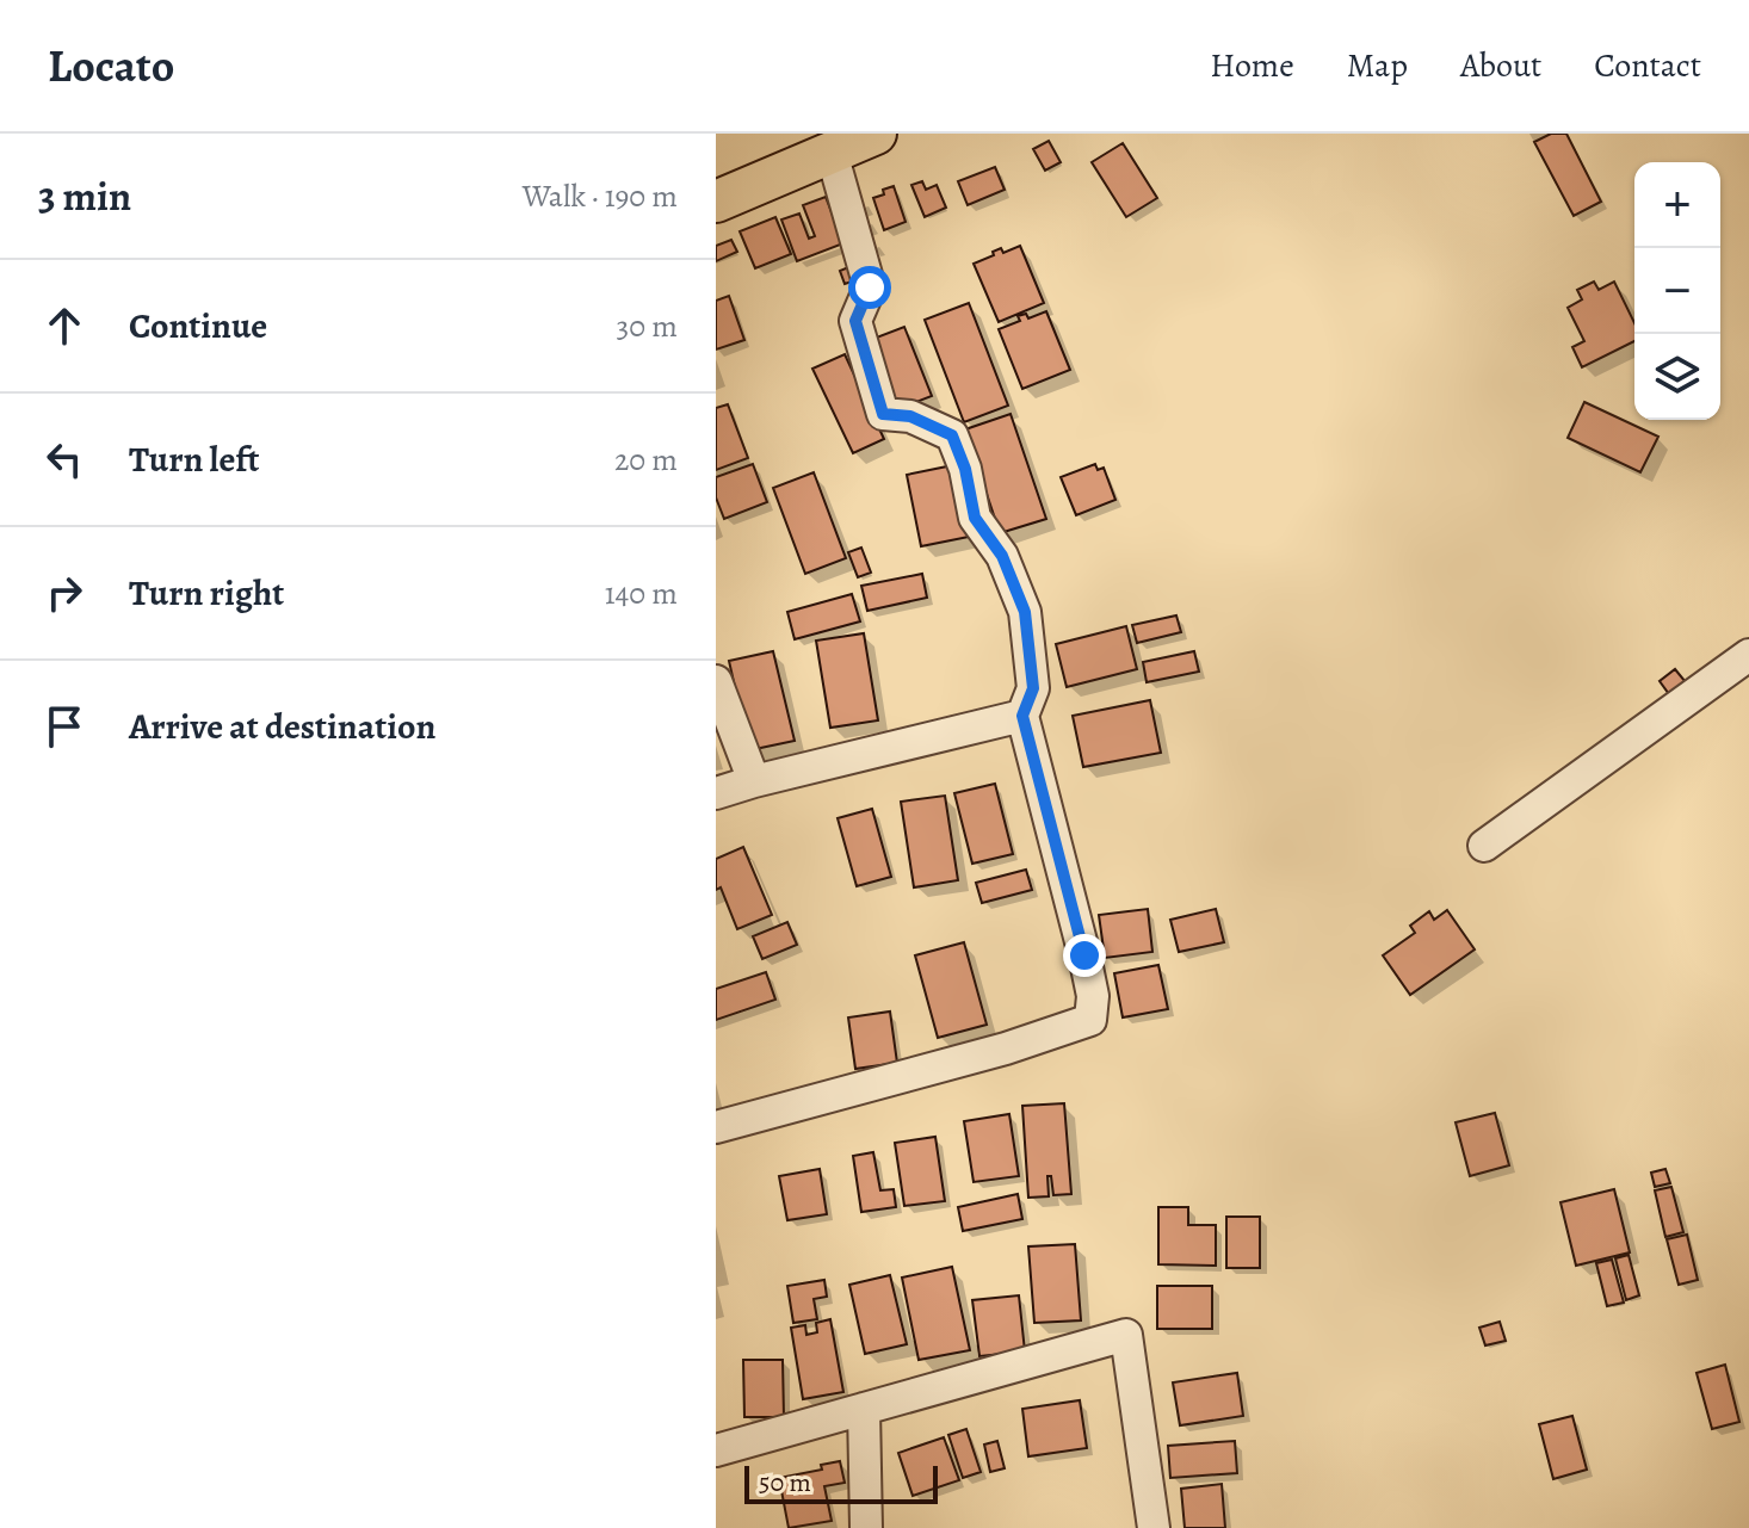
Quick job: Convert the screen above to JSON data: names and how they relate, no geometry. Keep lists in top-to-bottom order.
{
  "scale_bar": "50 m",
  "page": {
    "header": "Locato",
    "nav": [
      "Home",
      "Map",
      "About",
      "Contact"
    ],
    "heading": ["3 min", "Walk · 190 m"],
    "map_buttons": ["+", "−"],
    "list": [
      ["Continue", "30 m"],
      ["Turn left", "20 m"],
      ["Turn right", "140 m"],
      "Arrive at destination"
    ],
    "scale": "50 m"
  }
}
